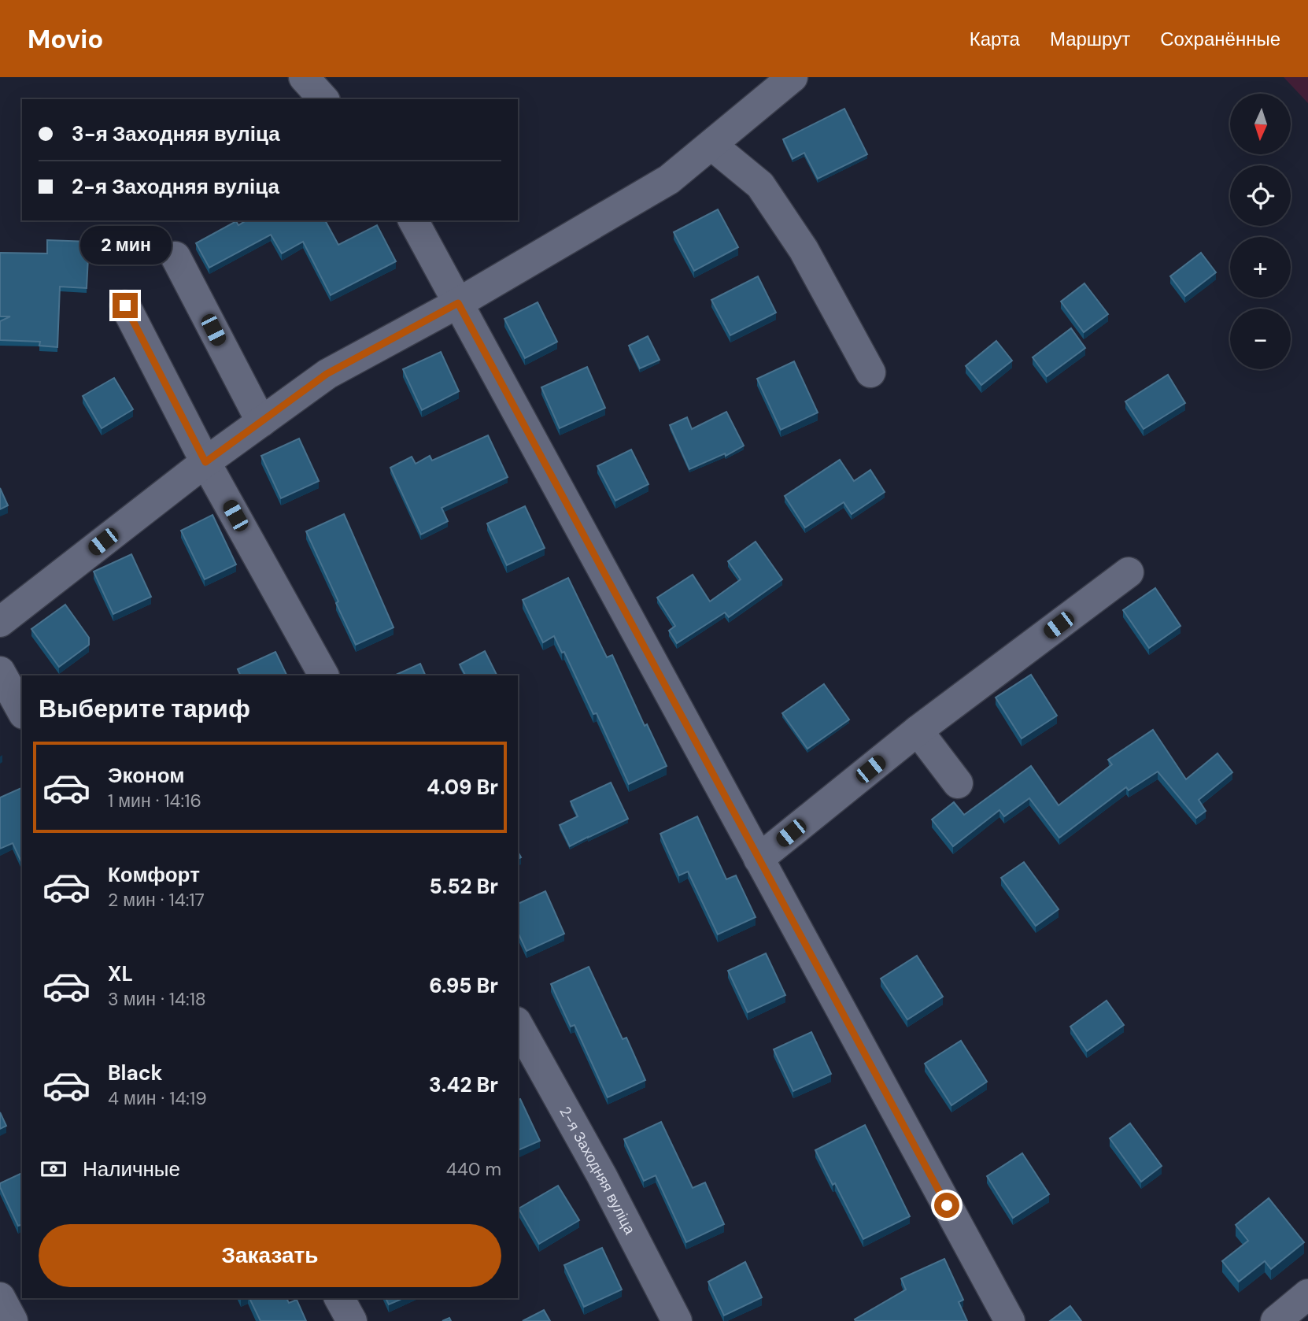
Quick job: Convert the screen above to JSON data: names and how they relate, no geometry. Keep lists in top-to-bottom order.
{
  "streets": {
    "street": ["2-я Заходняя вуліца"]
  },
  "north": "bottom",
  "page": {
    "header": "Movio",
    "nav": ["Карта", "Маршрут", "Сохранённые"],
    "map_buttons": ["+", "−"],
    "banner": ["3-я Заходняя вуліца", "2-я Заходняя вуліца"],
    "bubble": "2 мин",
    "heading": "Выберите тариф",
    "list": [
      {
        "name": "Эконом",
        "note": "1 мин · 14:16",
        "value": "4.09 Br"
      },
      {
        "name": "Комфорт",
        "note": "2 мин · 14:17",
        "value": "5.52 Br"
      },
      {
        "name": "XL",
        "note": "3 мин · 14:18",
        "value": "6.95 Br"
      },
      {
        "name": "Black",
        "note": "4 мин · 14:19",
        "value": "3.42 Br"
      }
    ],
    "pay": ["Наличные", "440 m"],
    "buttons": "Заказать"
  }
}
